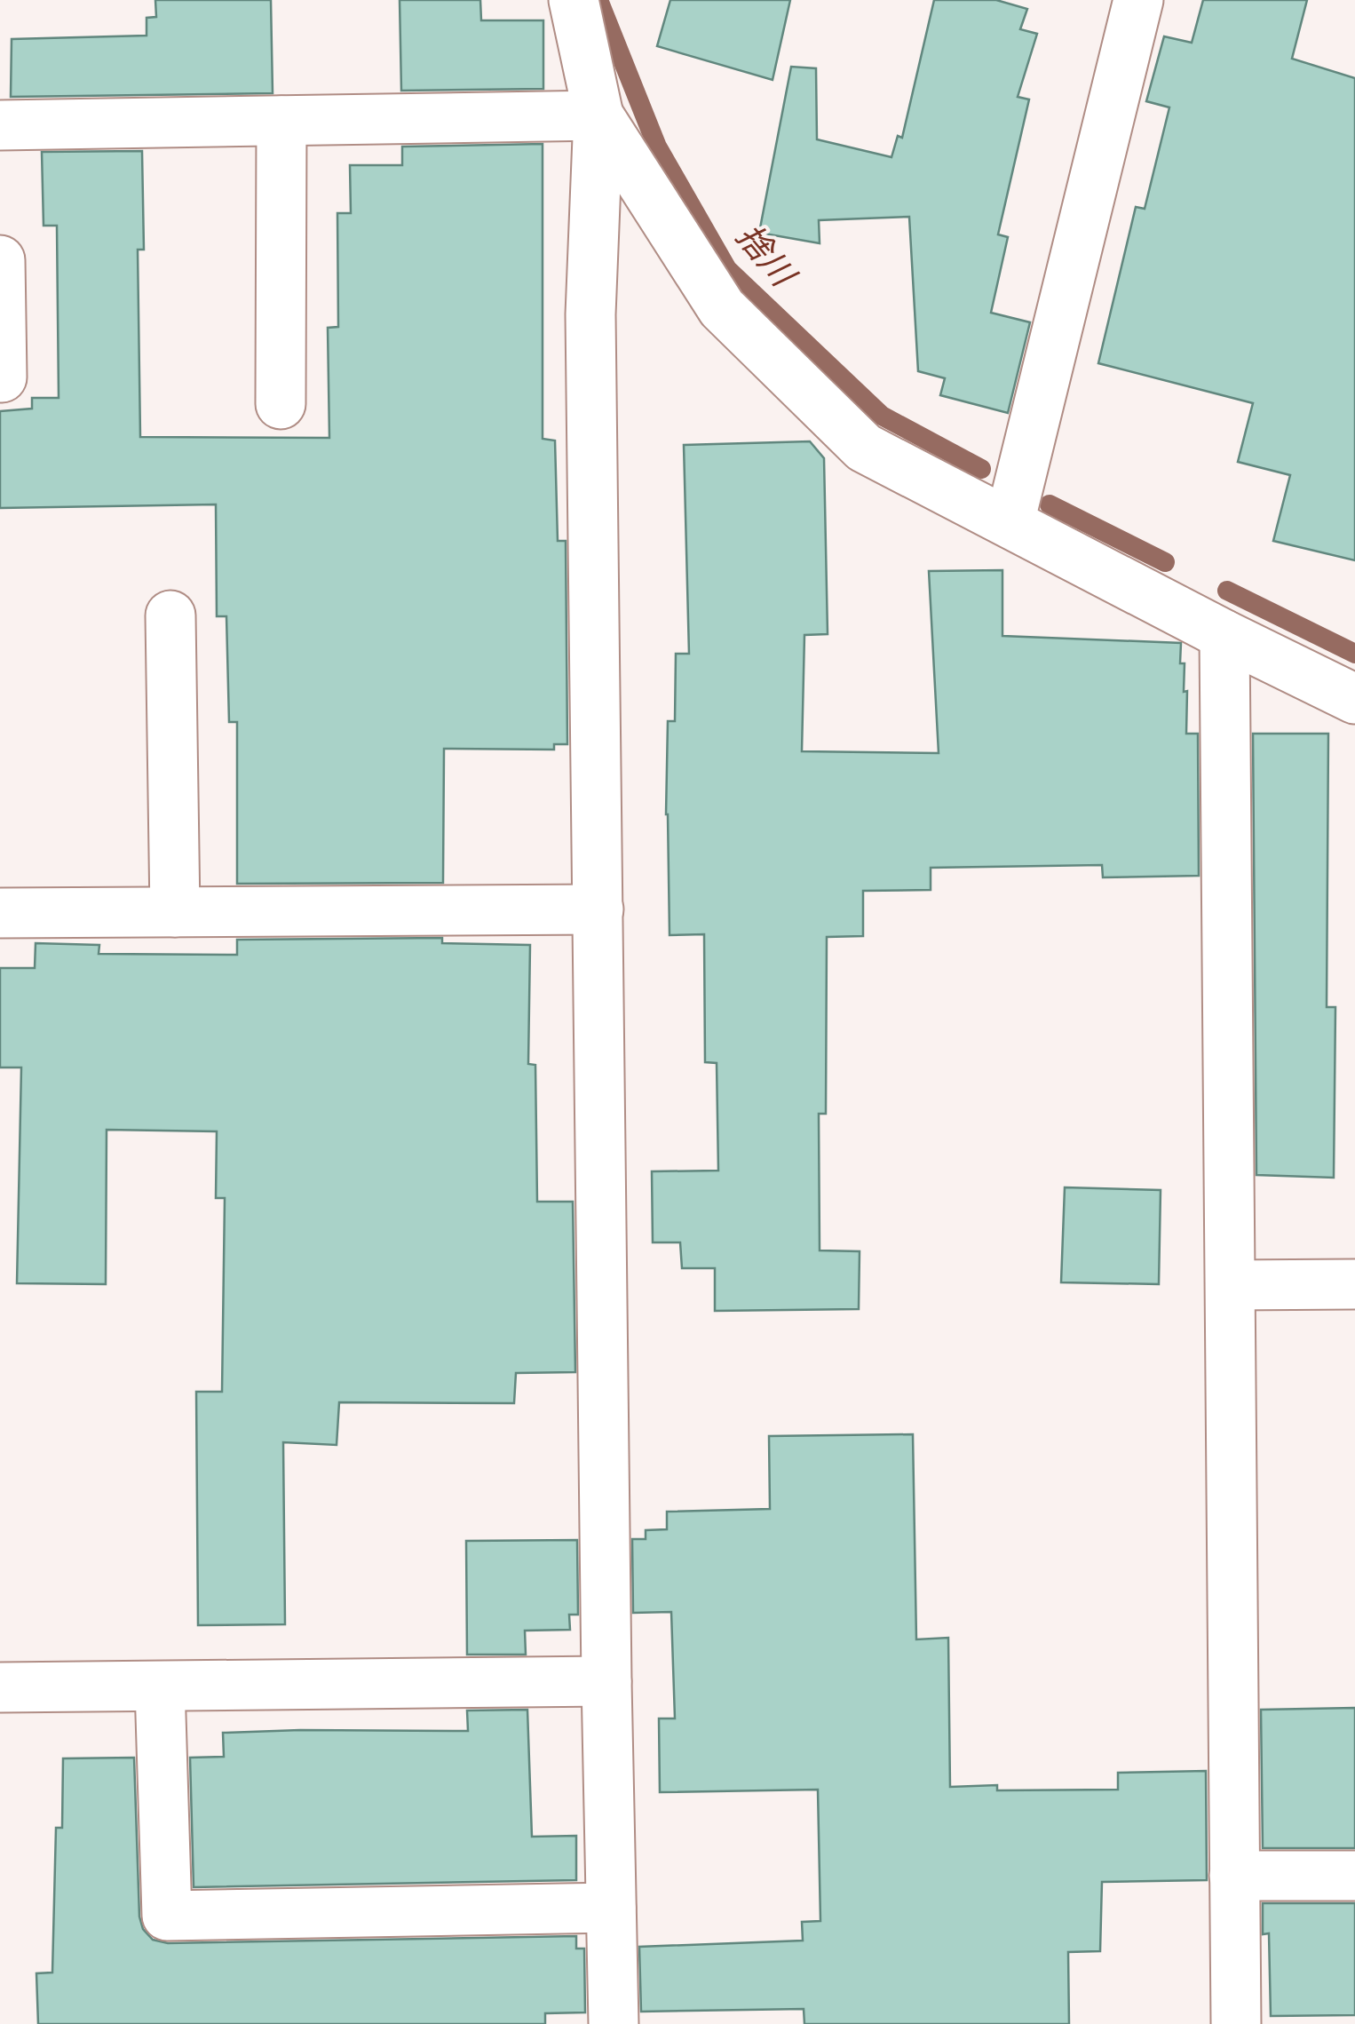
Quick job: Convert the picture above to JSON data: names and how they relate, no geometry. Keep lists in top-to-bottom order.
{
  "water": ["捨川"]
}
